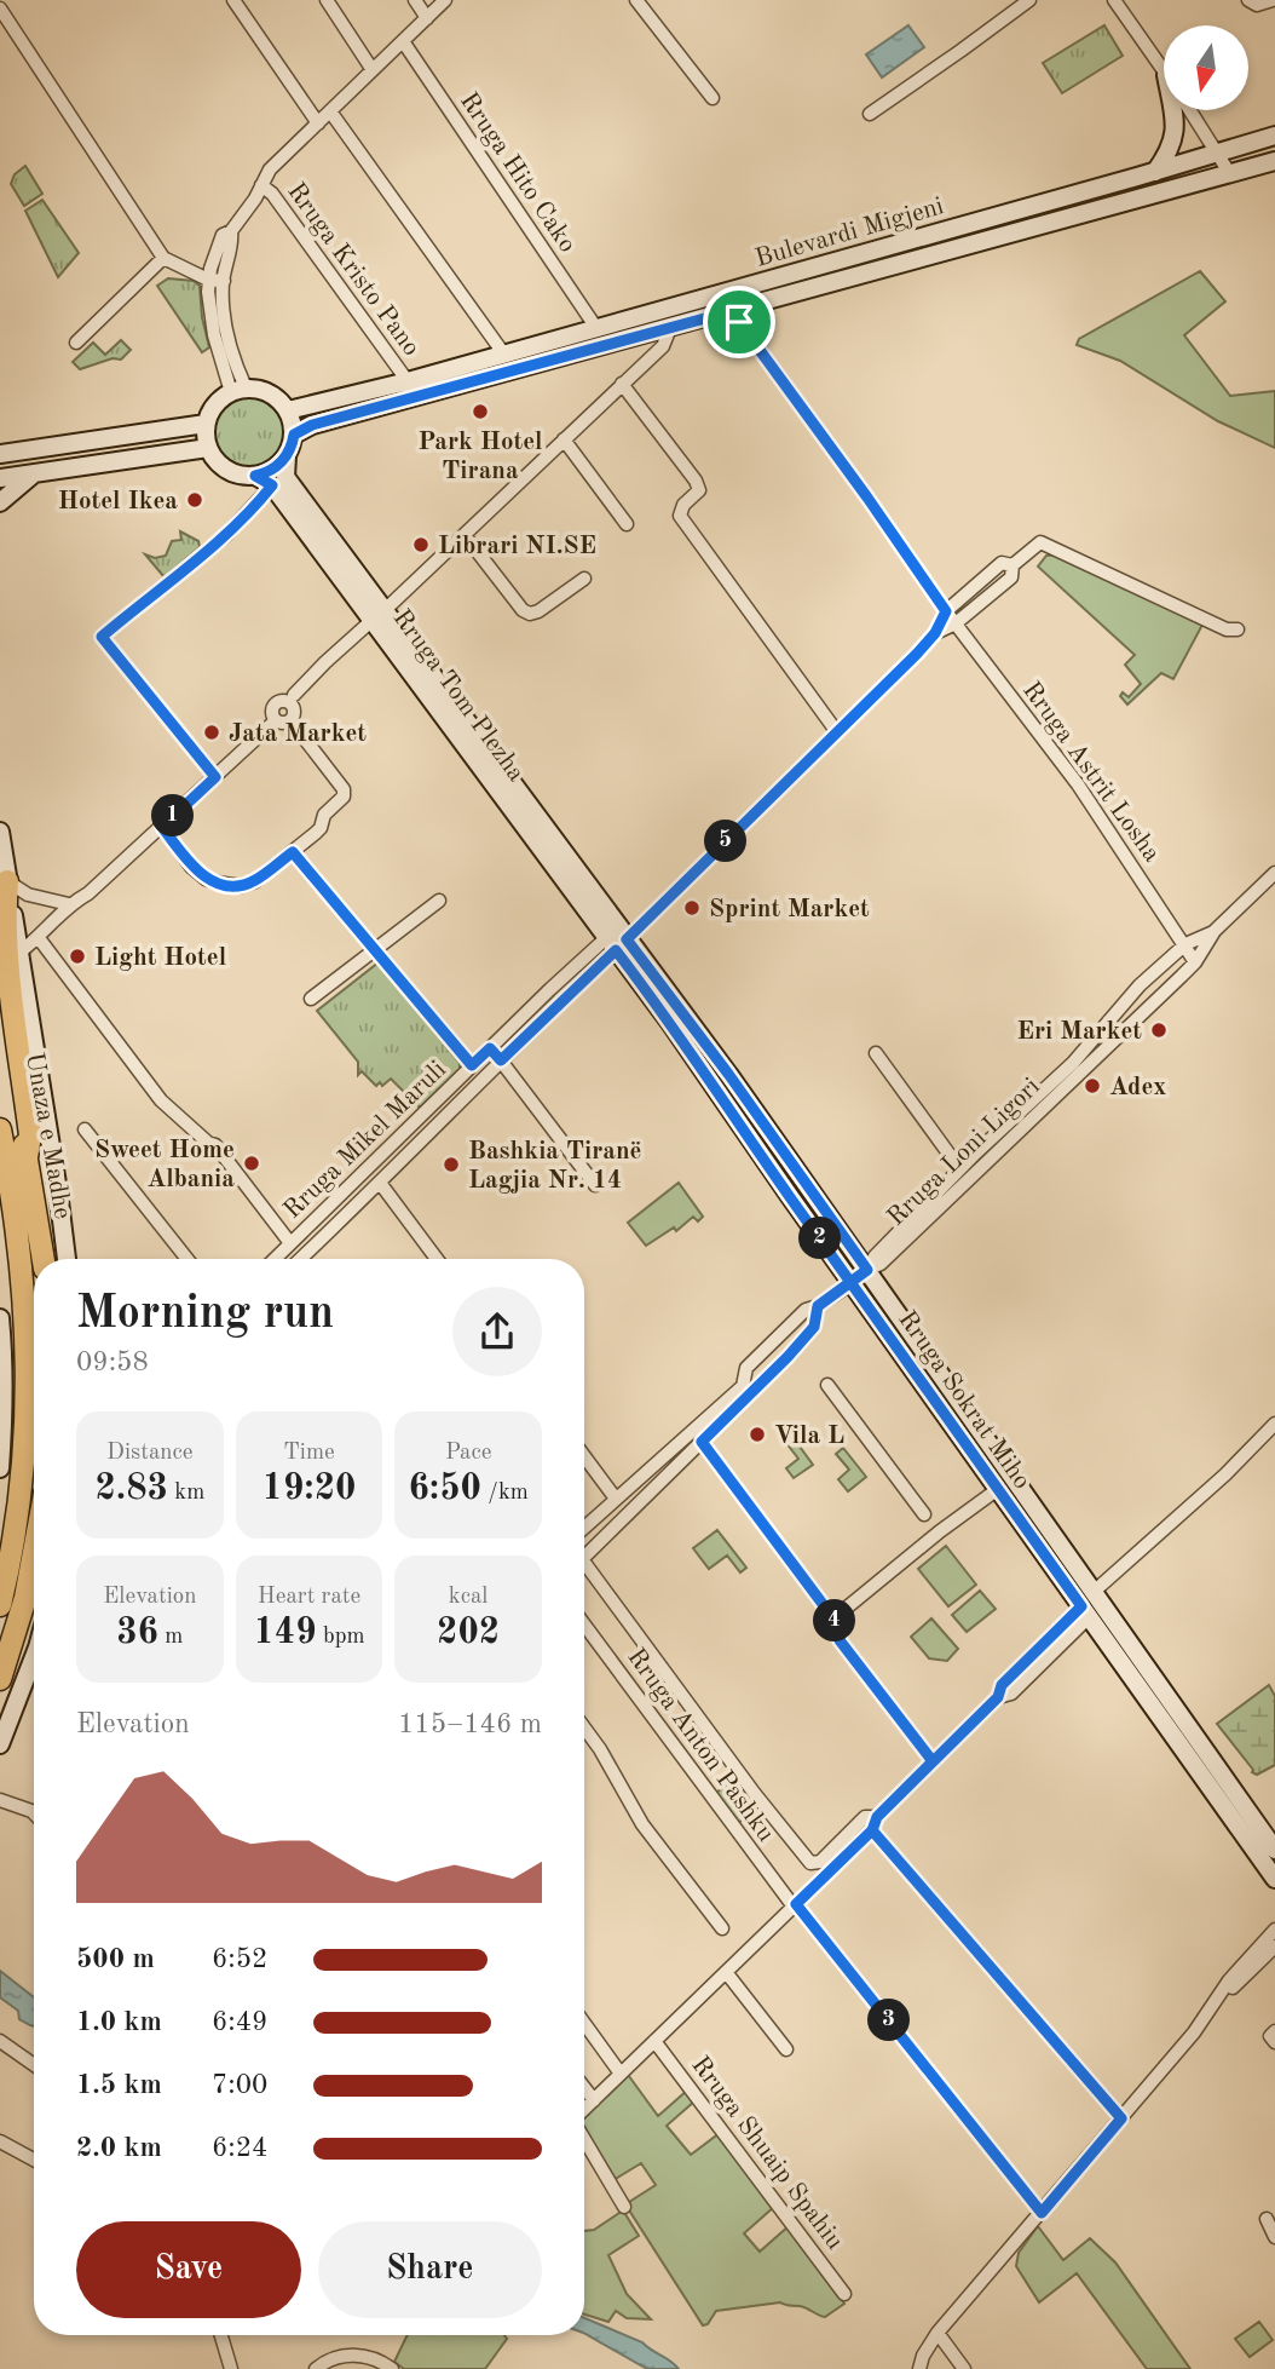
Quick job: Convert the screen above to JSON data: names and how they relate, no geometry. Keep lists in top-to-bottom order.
{
  "streets": {
    "highway": ["Unaza e Madhe"],
    "main road": ["Bulevardi Migjeni", "Rruga Tom Plezha", "Rruga Sokrat Miho"],
    "street": [
      "Rruga Hito Cako",
      "Rruga Kristo Pano",
      "Rruga Astrit Losha",
      "Rruga Mikel Maruli",
      "Rruga Loni Ligori",
      "Rruga Anton Pashku",
      "Rruga Shuaip Spahiu"
    ]
  },
  "crossings": [
    ["Rruga Hito Cako", "Bulevardi Migjeni"],
    ["Bulevardi Migjeni", "Rruga Kristo Pano"],
    ["Bulevardi Migjeni", "Rruga Tom Plezha"],
    ["Bulevardi Migjeni", "Rruga Astrit Losha"],
    ["Rruga Tom Plezha", "Rruga Mikel Maruli"],
    ["Rruga Tom Plezha", "Rruga Sokrat Miho"],
    ["Rruga Astrit Losha", "Rruga Loni Ligori"],
    ["Rruga Mikel Maruli", "Rruga Sokrat Miho"],
    ["Rruga Loni Ligori", "Rruga Sokrat Miho"]
  ],
  "places": [
    "Park Hotel Tirana",
    "Hotel Ikea",
    "Librari NI.SE",
    "Jata Market",
    "Sprint Market",
    "Light Hotel",
    "Eri Market",
    "Adex",
    "Sweet Home Albania",
    "Bashkia Tiranë Lagjia Nr. 14",
    "Vila L"
  ],
  "north": "bottom",
  "page": {
    "pins": [
      "1",
      "5",
      "2",
      "4",
      "3"
    ],
    "heading": ["Morning run", "09:58"],
    "stats": [
      ["Distance", "2.83 km"],
      ["Time", "19:20"],
      ["Pace", "6:50 /km"],
      ["Elevation", "36 m"],
      ["Heart rate", "149 bpm"],
      ["kcal", "202"]
    ],
    "chart": ["Elevation", "115–146 m"],
    "list": [
      {
        "name": "500 m",
        "note": "6:52"
      },
      {
        "name": "1.0 km",
        "note": "6:49"
      },
      {
        "name": "1.5 km",
        "note": "7:00"
      },
      {
        "name": "2.0 km",
        "note": "6:24"
      }
    ],
    "buttons": ["Save", "Share"]
  }
}
